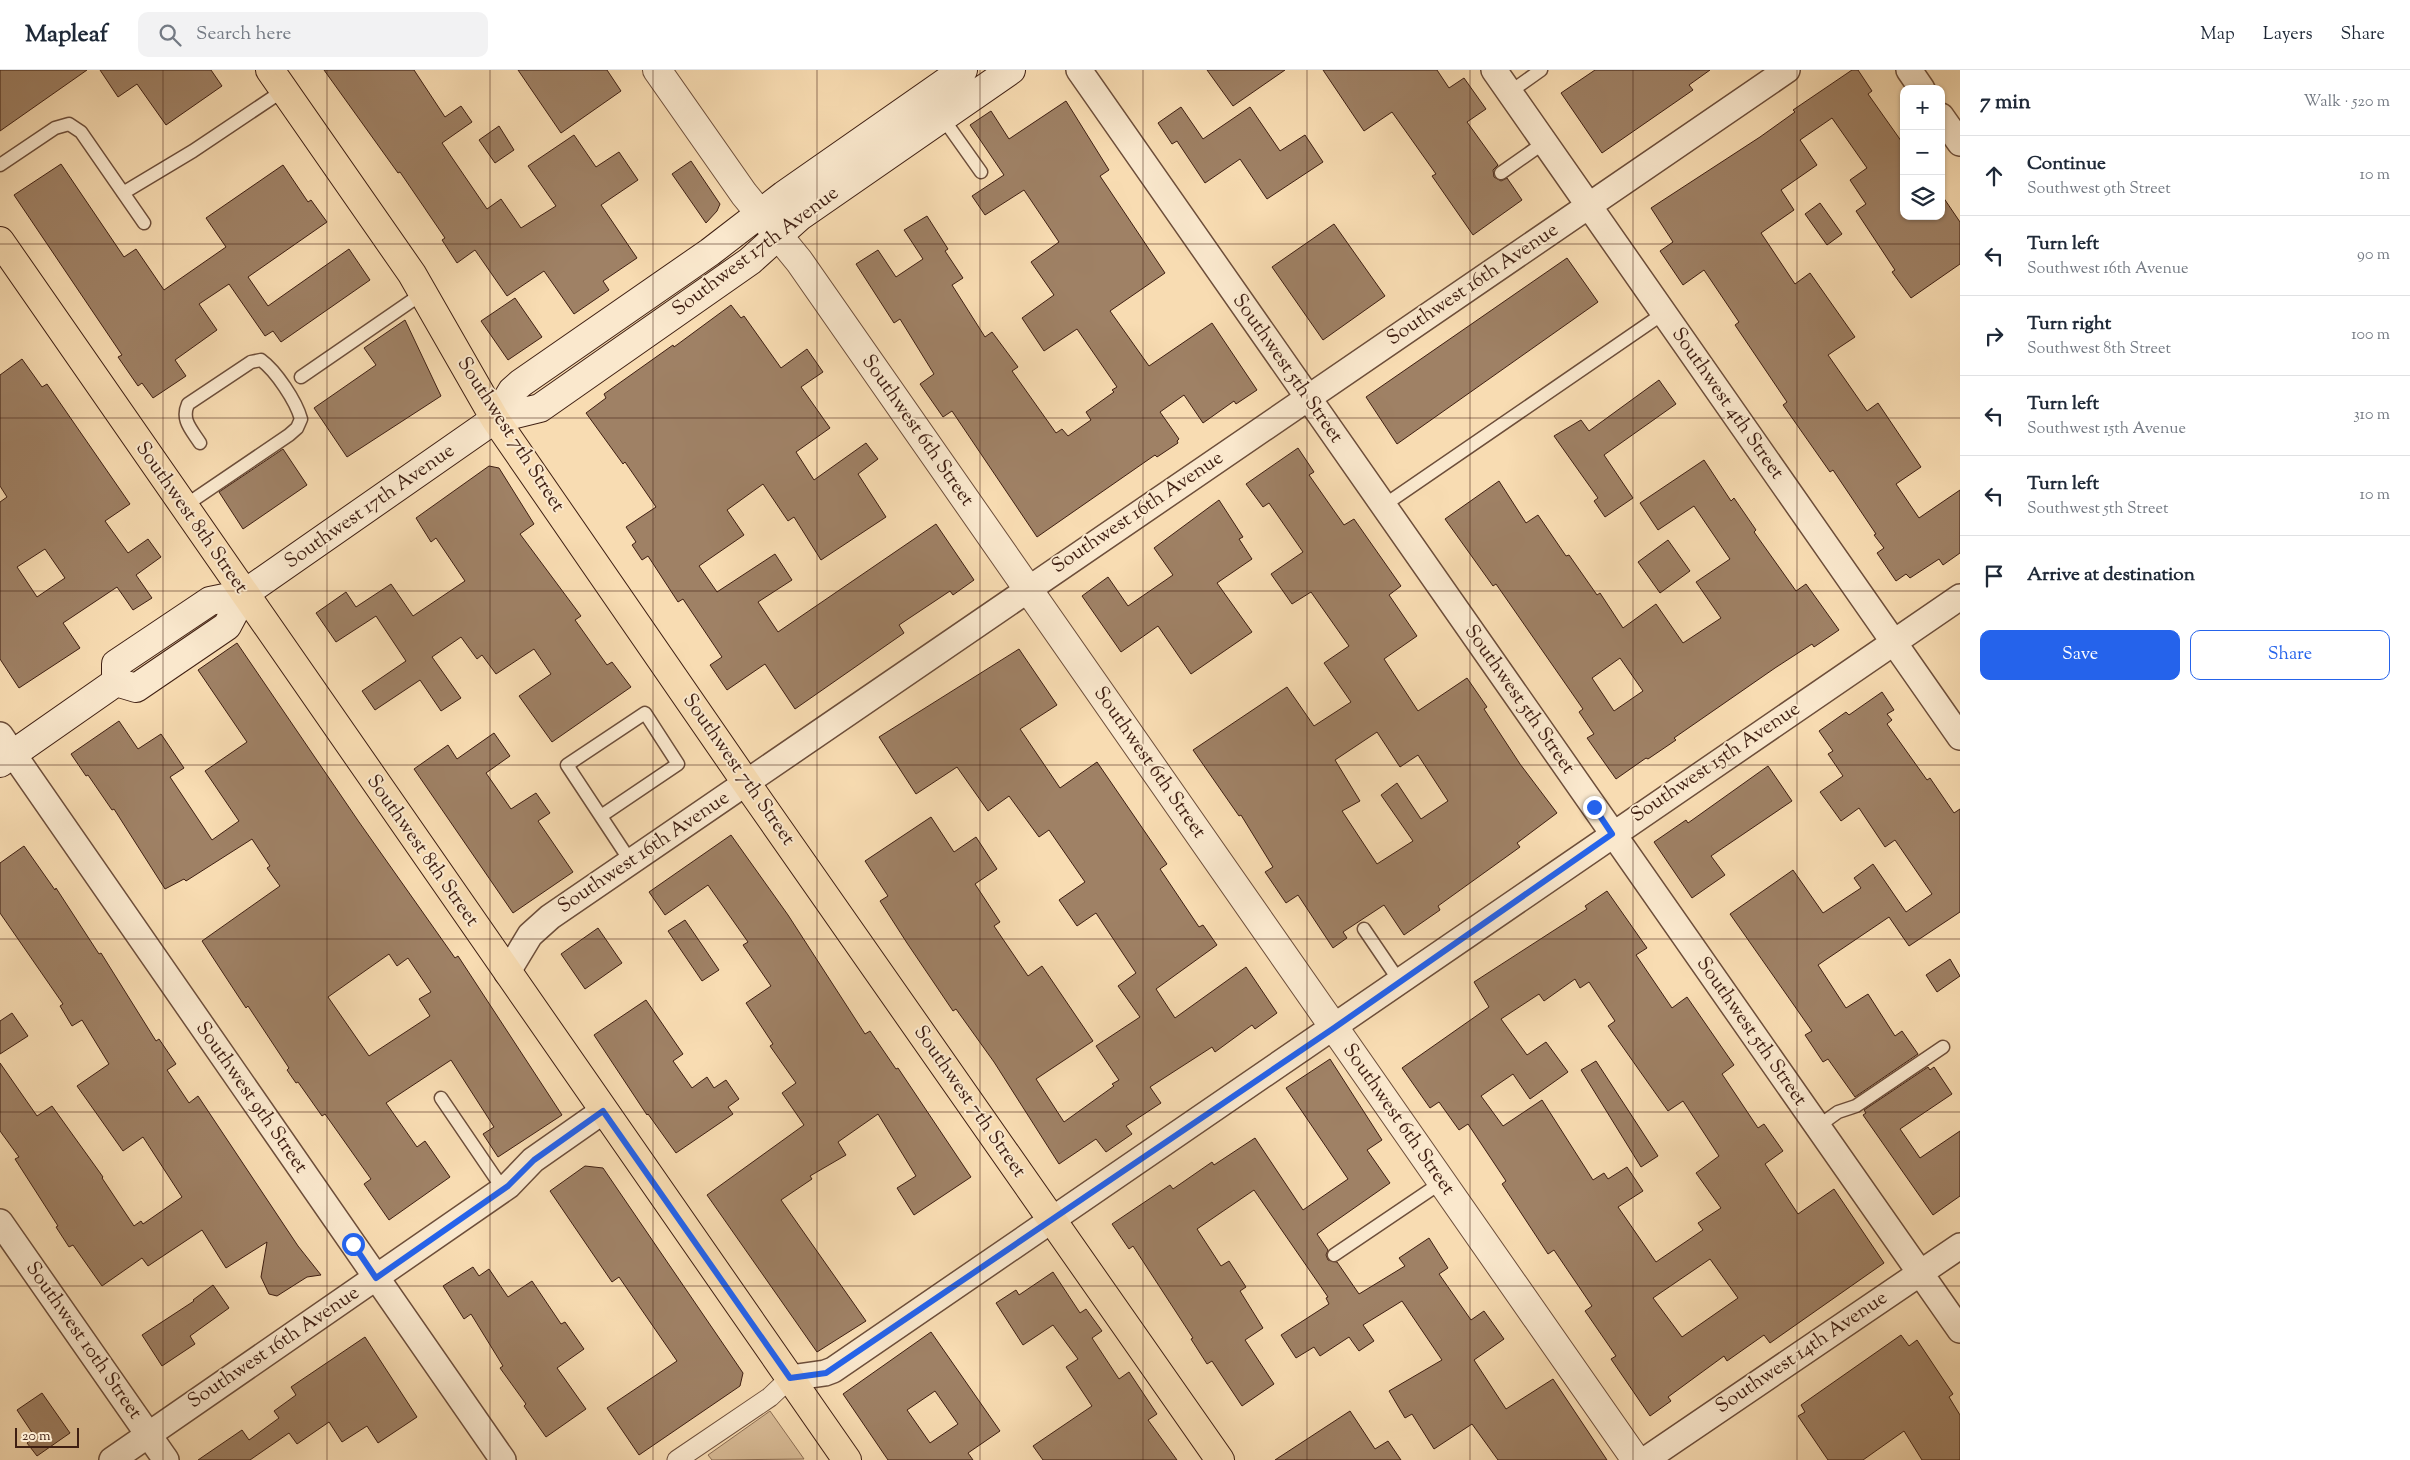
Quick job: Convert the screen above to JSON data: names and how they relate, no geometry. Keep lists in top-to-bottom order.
{
  "streets": {
    "main road": [
      "Southwest 17th Avenue",
      "Southwest 6th Street",
      "Southwest 7th Street",
      "Southwest 8th Street"
    ],
    "street": [
      "Southwest 16th Avenue",
      "Southwest 5th Street",
      "Southwest 4th Street",
      "Southwest 15th Avenue",
      "Southwest 9th Street",
      "Southwest 10th Street",
      "Southwest 14th Avenue"
    ]
  },
  "crossings": [
    ["Southwest 17th Avenue", "Southwest 6th Street"],
    ["Southwest 17th Avenue", "Southwest 7th Street"],
    ["Southwest 17th Avenue", "Southwest 8th Street"],
    ["Southwest 17th Avenue", "Southwest 9th Street"],
    ["Southwest 16th Avenue", "Southwest 5th Street"],
    ["Southwest 16th Avenue", "Southwest 4th Street"],
    ["Southwest 16th Avenue", "Southwest 6th Street"],
    ["Southwest 16th Avenue", "Southwest 7th Street"],
    ["Southwest 16th Avenue", "Southwest 8th Street"],
    ["Southwest 16th Avenue", "Southwest 9th Street"],
    ["Southwest 16th Avenue", "Southwest 10th Street"],
    ["Southwest 5th Street", "Southwest 15th Avenue"],
    ["Southwest 5th Street", "Southwest 14th Avenue"],
    ["Southwest 4th Street", "Southwest 15th Avenue"],
    ["Southwest 6th Street", "Southwest 15th Avenue"],
    ["Southwest 7th Street", "Southwest 15th Avenue"],
    ["Southwest 8th Street", "Southwest 15th Avenue"]
  ],
  "scale_bar": "20 m",
  "page": {
    "header": "Mapleaf",
    "search": "Search here",
    "nav": ["Map", "Layers", "Share"],
    "heading": ["7 min", "Walk · 520 m"],
    "map_buttons": ["+", "−"],
    "list": [
      ["Continue", "Southwest 9th Street", "10 m"],
      ["Turn left", "Southwest 16th Avenue", "90 m"],
      ["Turn right", "Southwest 8th Street", "100 m"],
      ["Turn left", "Southwest 15th Avenue", "310 m"],
      ["Turn left", "Southwest 5th Street", "10 m"],
      "Arrive at destination"
    ],
    "buttons": ["Save", "Share"],
    "scale": "20 m"
  }
}
